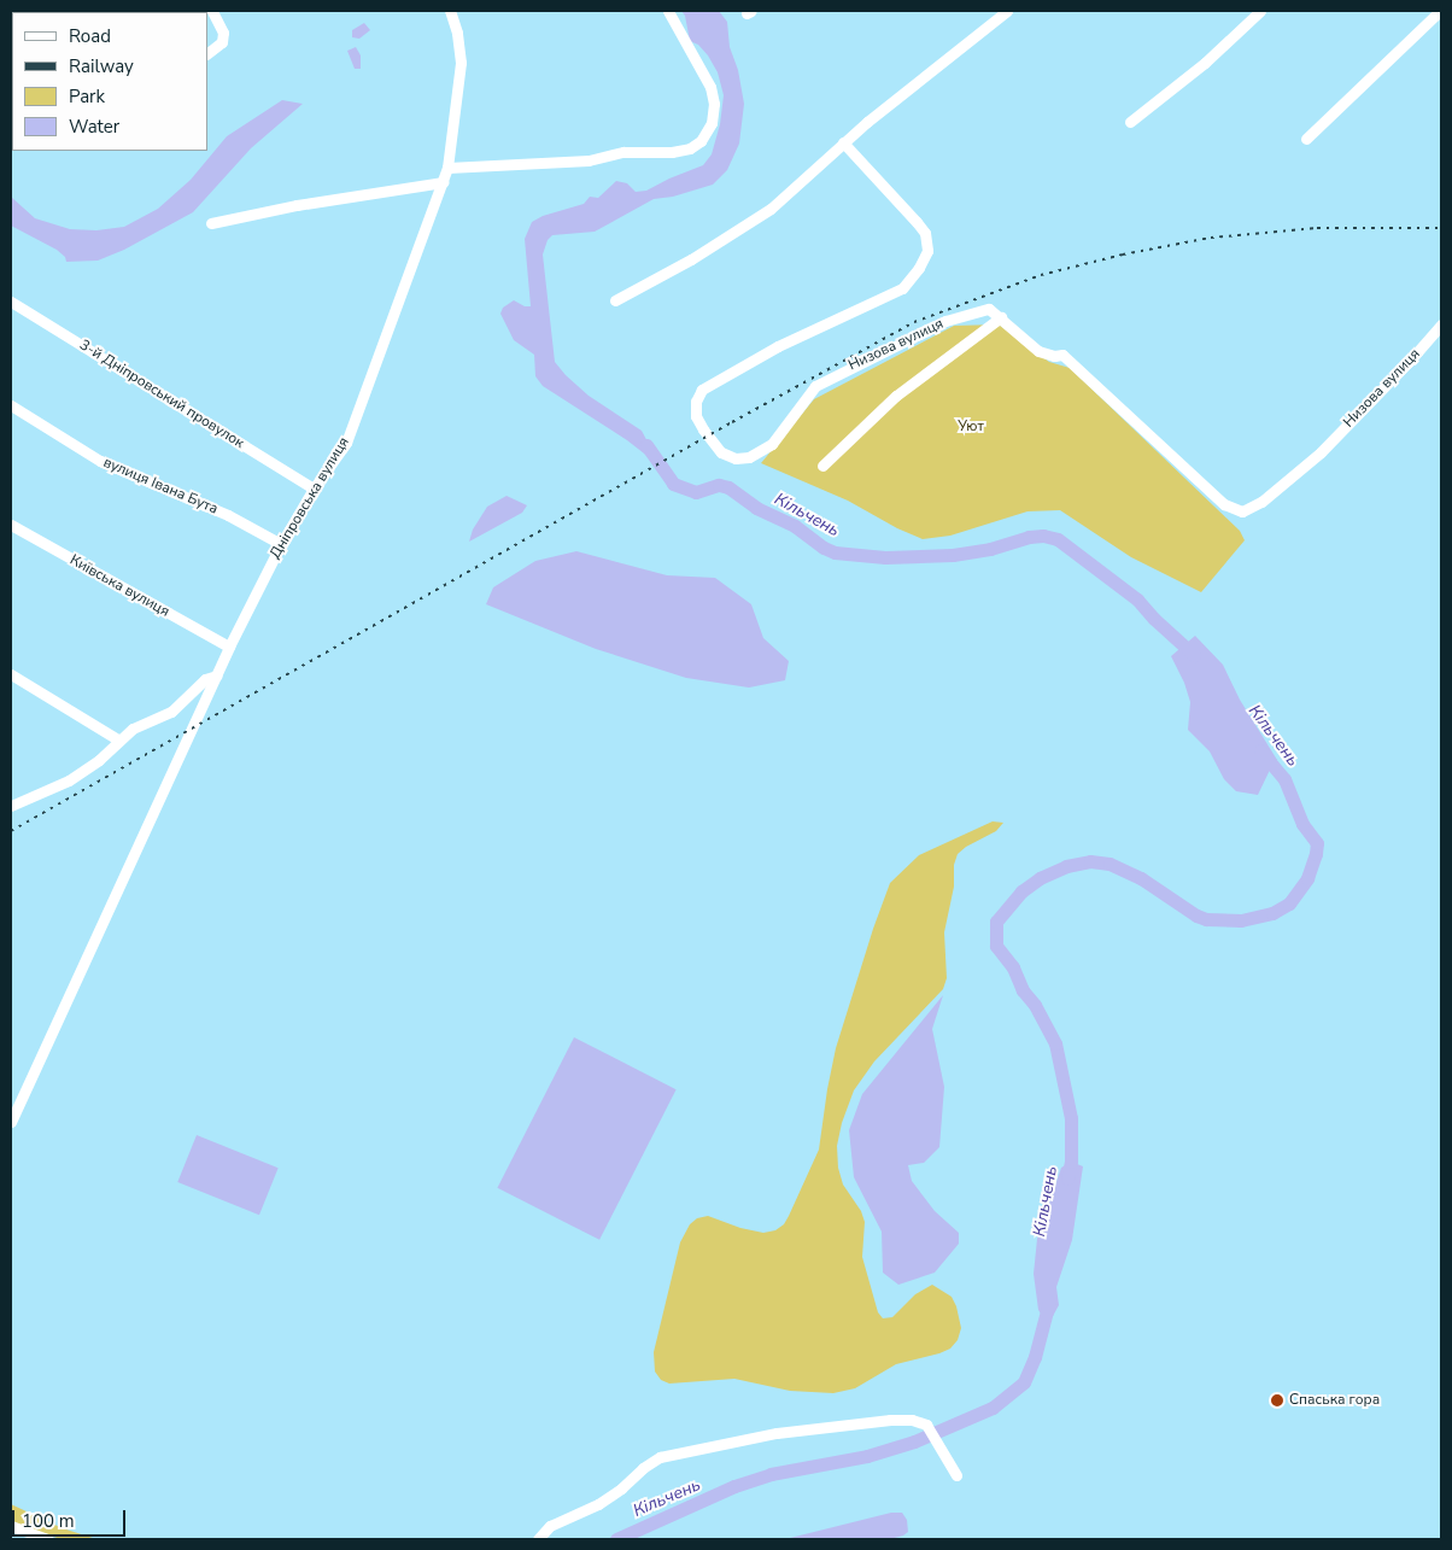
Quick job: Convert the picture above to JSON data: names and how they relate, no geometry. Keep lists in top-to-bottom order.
{
  "streets": {
    "street": [
      "Низова вулиця",
      "3-й Дніпровський провулок",
      "вулиця Івана Бута",
      "Дніпровська вулиця",
      "Київська вулиця"
    ]
  },
  "crossings": [
    ["3-й Дніпровський провулок", "Дніпровська вулиця"],
    ["вулиця Івана Бута", "Дніпровська вулиця"],
    ["Дніпровська вулиця", "Київська вулиця"]
  ],
  "water": ["Кільчень"],
  "parks": ["Уют"],
  "places": ["Спаська гора"],
  "legend": [
    "Road",
    "Railway",
    "Park",
    "Water"
  ],
  "scale_bar": "100 m"
}
